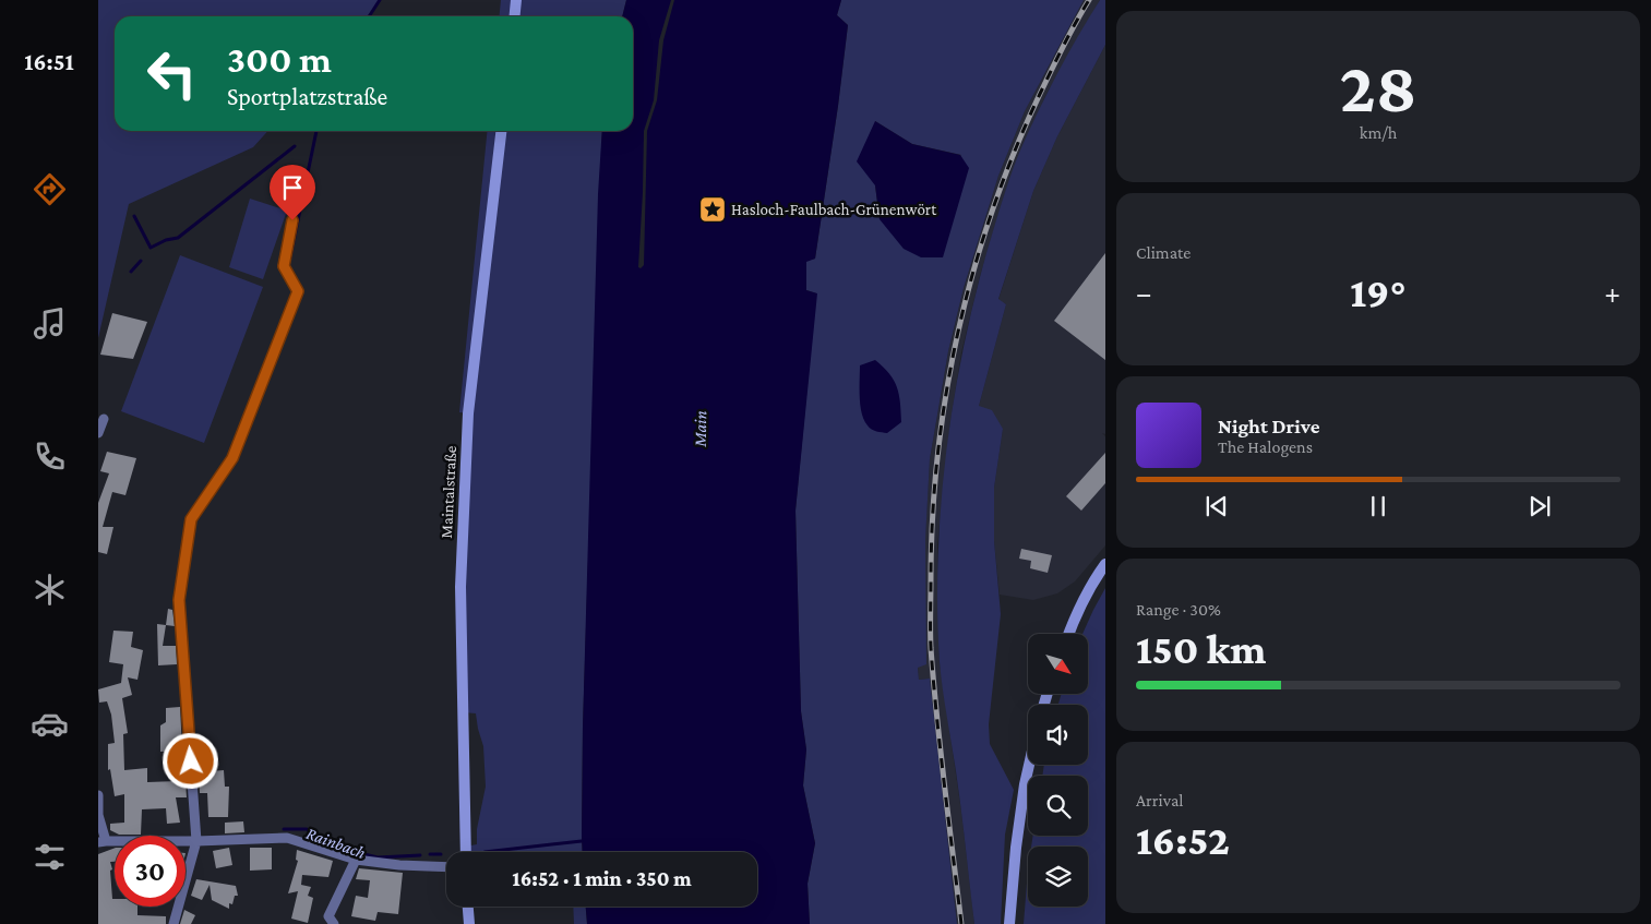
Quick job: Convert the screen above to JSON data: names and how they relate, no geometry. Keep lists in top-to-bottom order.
{
  "streets": {
    "main road": ["Maintalstraße"]
  },
  "water": ["Main", "Rainbach"],
  "places": {
    "place": ["Hasloch-Faulbach-Grünenwört"]
  },
  "north": "bottom right",
  "page": {
    "tabs": "16:51",
    "tile": [
      ["28", "km/h"],
      "Climate",
      ["Range · 30%", "150 km"],
      ["Arrival", "16:52"]
    ],
    "turn": ["300 m", "Sportplatzstraße"],
    "heat": ["−", "19°", "+"],
    "song": ["Night Drive", "The Halogens"],
    "limit": "30",
    "trip": "16:52 · 1 min · 350 m"
  }
}
